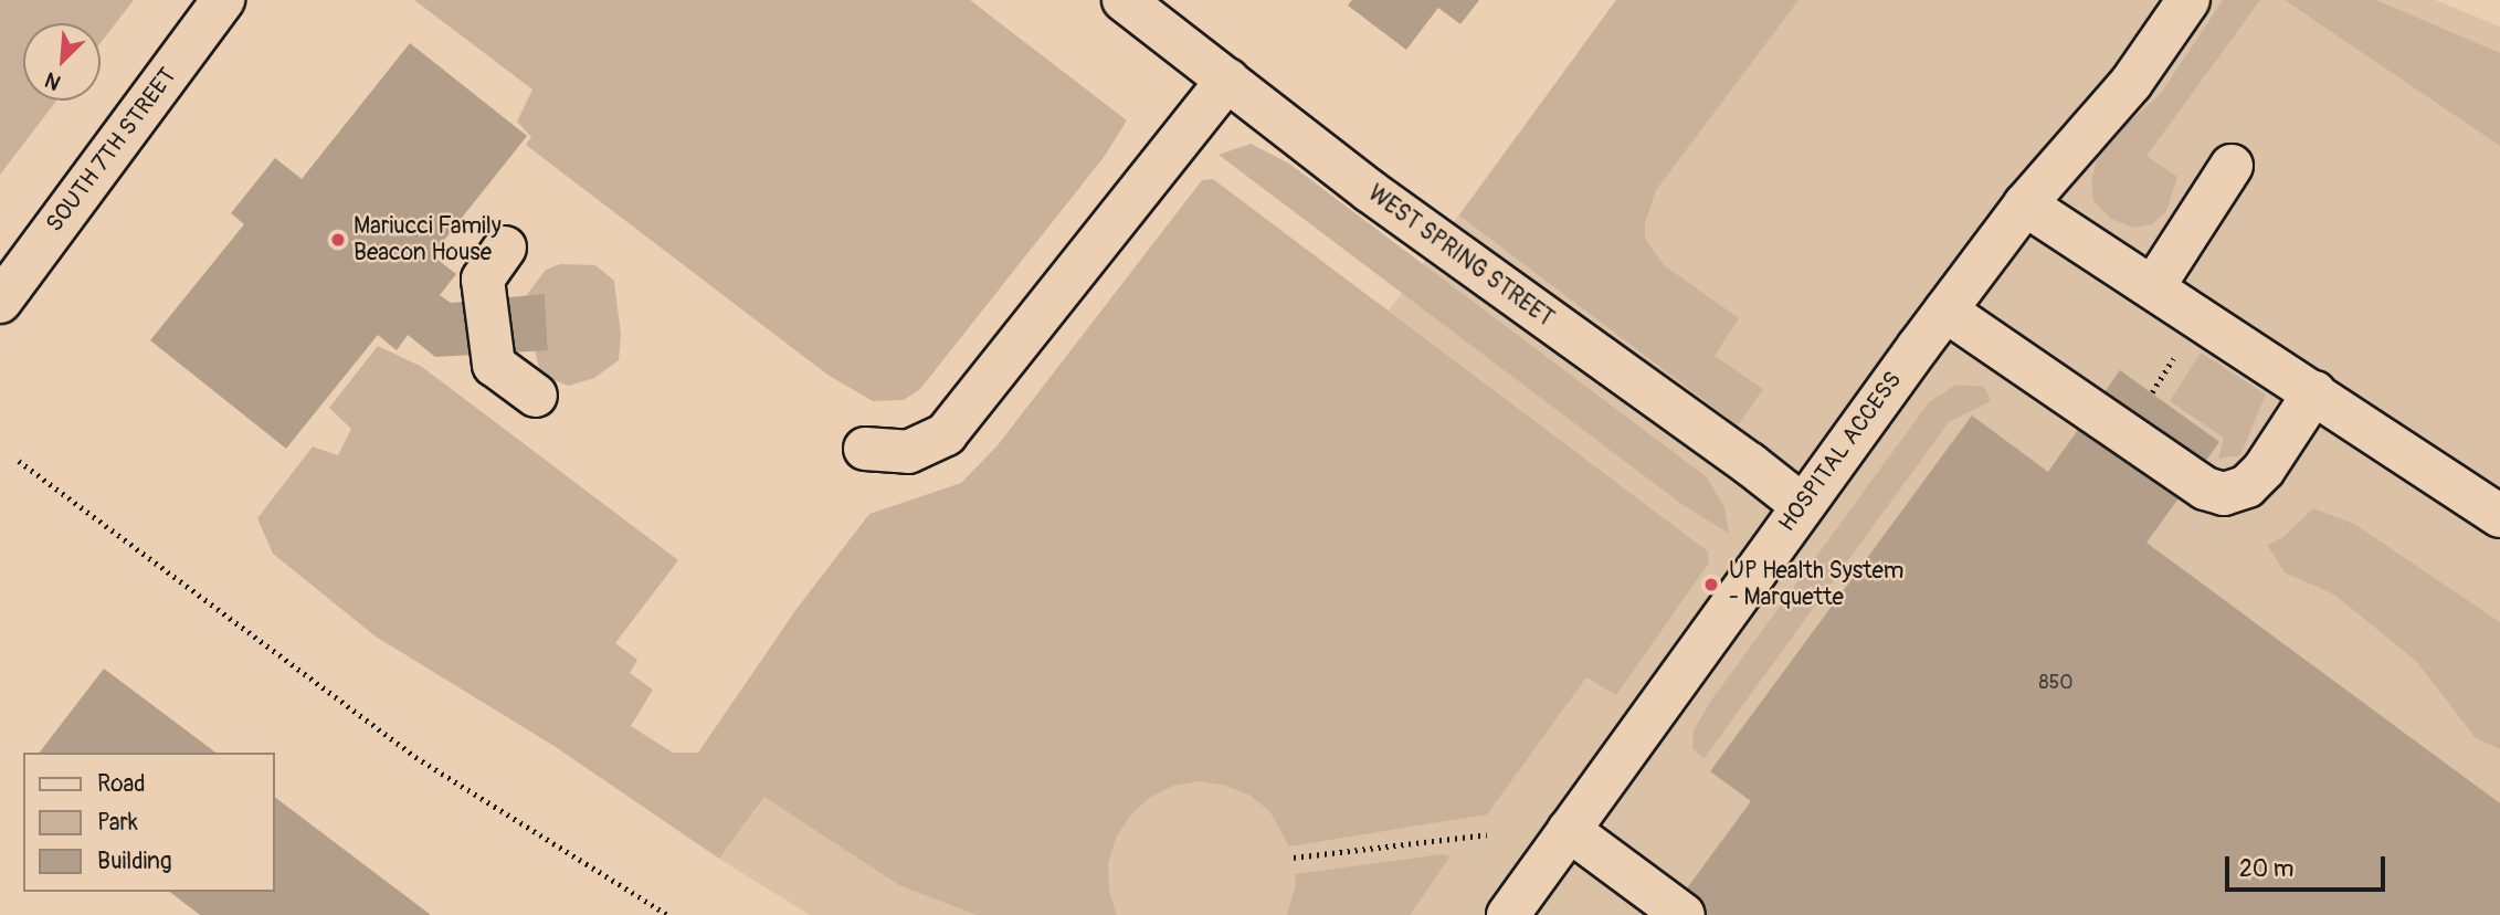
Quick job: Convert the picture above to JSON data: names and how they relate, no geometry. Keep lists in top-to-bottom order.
{
  "streets": {
    "street": ["SOUTH 7TH STREET", "WEST SPRING STREET", "HOSPITAL ACCESS"]
  },
  "crossings": [
    ["WEST SPRING STREET", "HOSPITAL ACCESS"]
  ],
  "places": ["Mariucci Family Beacon House", "UP Health System - Marquette"],
  "house_numbers": ["850"],
  "legend": ["Road", "Park", "Building"],
  "scale_bar": "20 m",
  "north": "bottom left"
}
